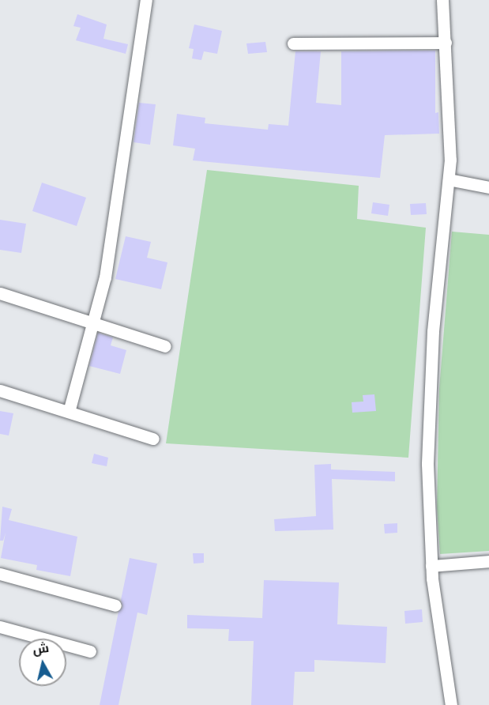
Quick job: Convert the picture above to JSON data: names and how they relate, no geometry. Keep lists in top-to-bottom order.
{
  "north": "top"
}
